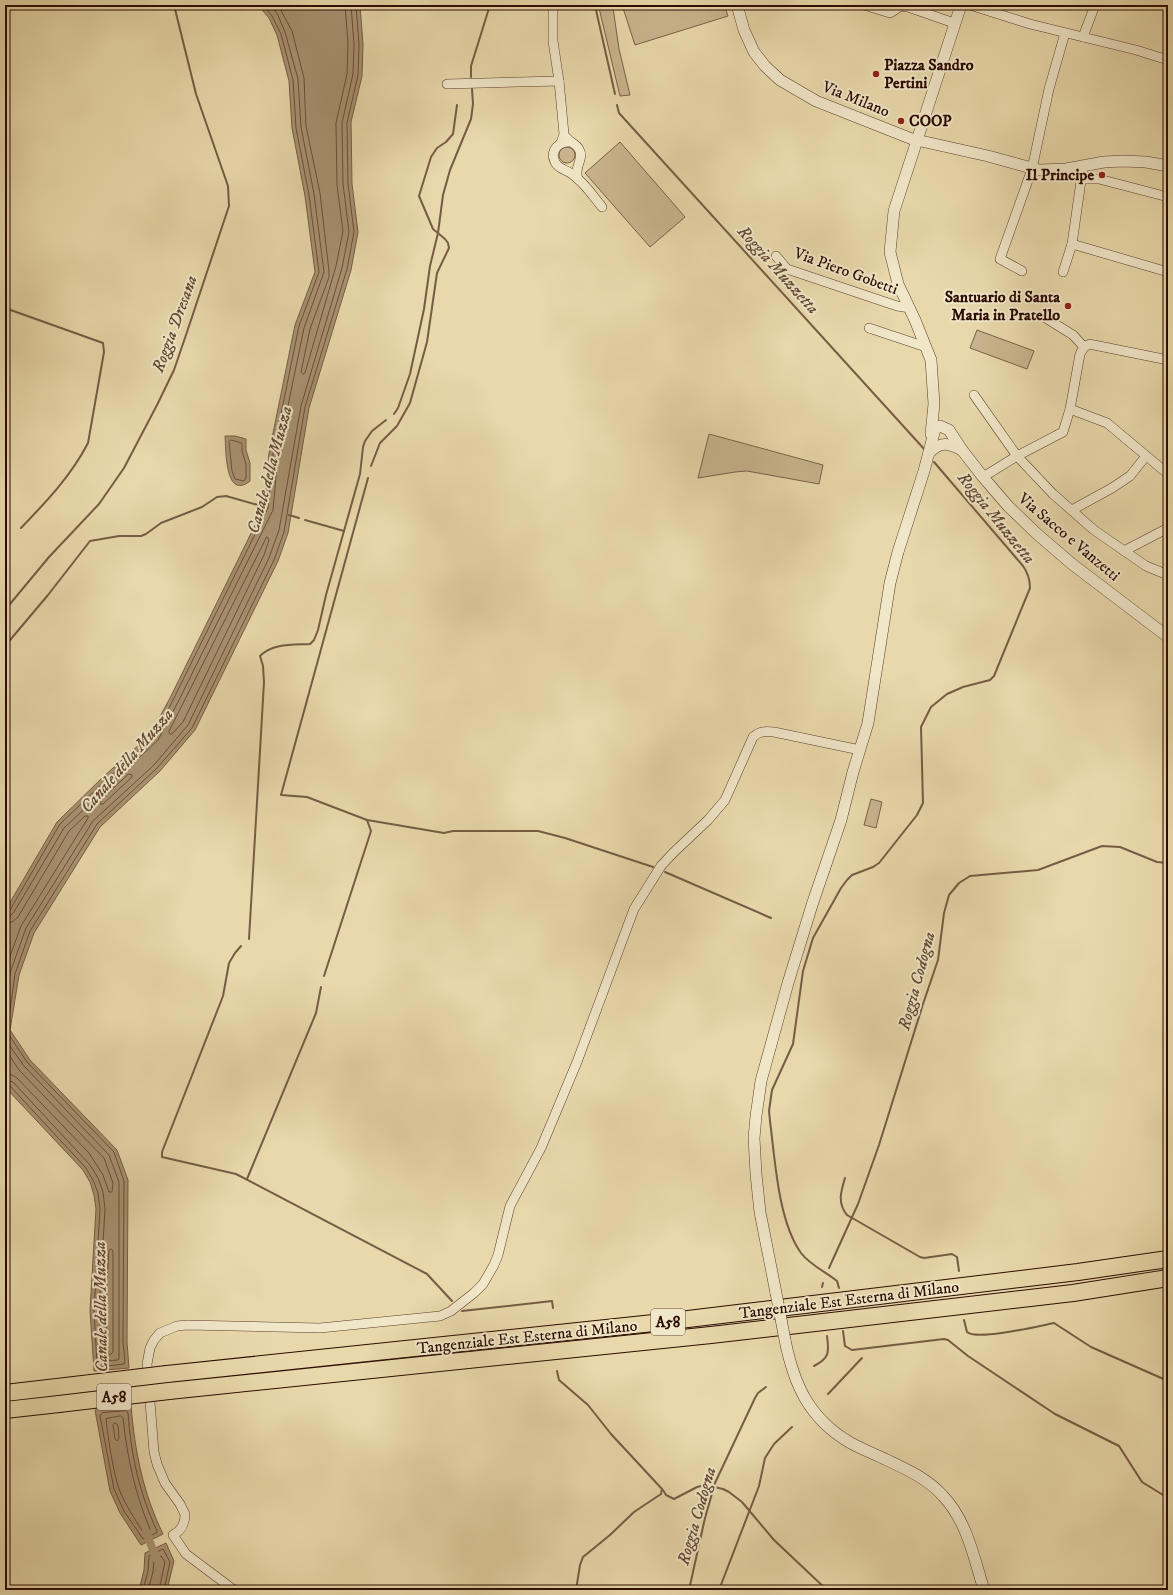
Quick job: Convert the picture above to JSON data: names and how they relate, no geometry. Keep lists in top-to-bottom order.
{
  "streets": {
    "highway": ["Tangenziale Est Esterna di Milano", "A58"],
    "street": ["Via Milano", "Via Piero Gobetti", "Via Sacco e Vanzetti"]
  },
  "water": [
    "Roggia Muzzetta",
    "Roggia Dresana",
    "Canale della Muzza",
    "Roggia Codogna"
  ],
  "places": [
    "Piazza Sandro Pertini",
    "COOP",
    "Il Principe",
    "Santuario di Santa Maria in Pratello"
  ]
}
